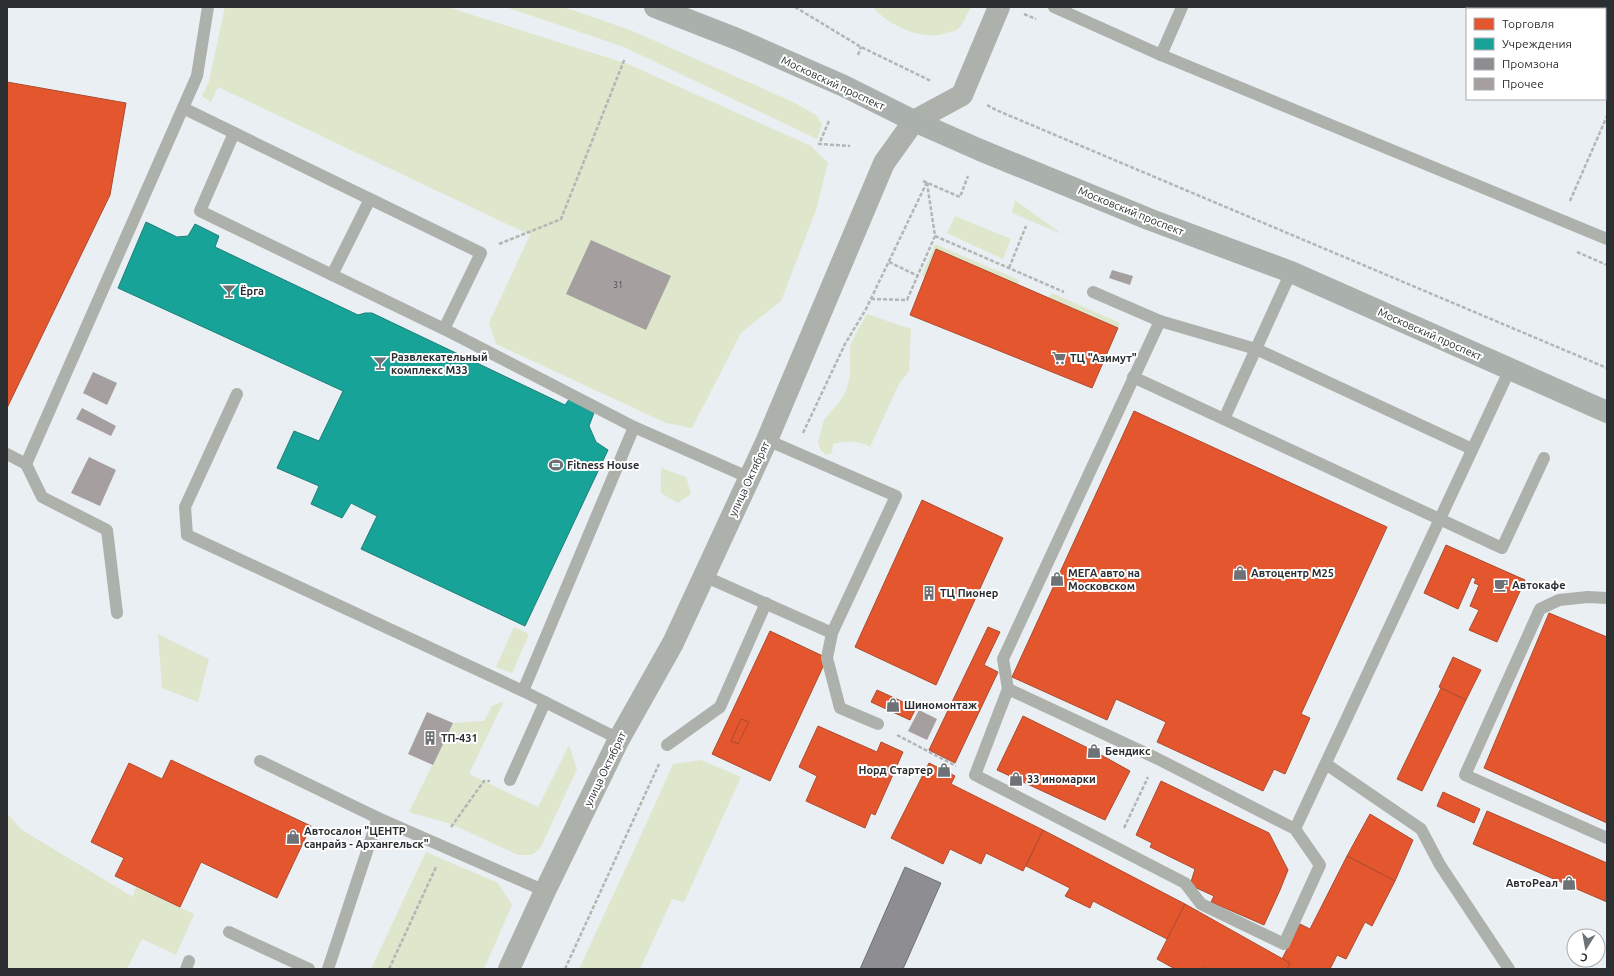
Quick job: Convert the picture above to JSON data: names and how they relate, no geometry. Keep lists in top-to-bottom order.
{
  "streets": {
    "main road": ["Московский проспект"],
    "street": ["улица Октябрят"]
  },
  "crossings": [
    ["Московский проспект", "улица Октябрят"]
  ],
  "places": {
    "bar": ["Ёрга", "Развлекательный комплекс М33"],
    "supermarket": ["ТЦ \"Азимут\""],
    "sports": ["Fitness House"],
    "shop": [
      "Автоцентр М25",
      "МЕГА авто на Московском",
      "Шиномонтаж",
      "Бендикс",
      "Норд Стартер",
      "33 иномарки",
      "Автосалон \"ЦЕНТР санрайз - Архангельск\"",
      "АвтоРеал"
    ],
    "cafe": ["Автокафе"],
    "building": ["ТЦ Пионер", "ТП-431"]
  },
  "house_numbers": ["31"],
  "legend": [
    "Торговля",
    "Учреждения",
    "Промзона",
    "Прочее"
  ],
  "north": "bottom"
}
